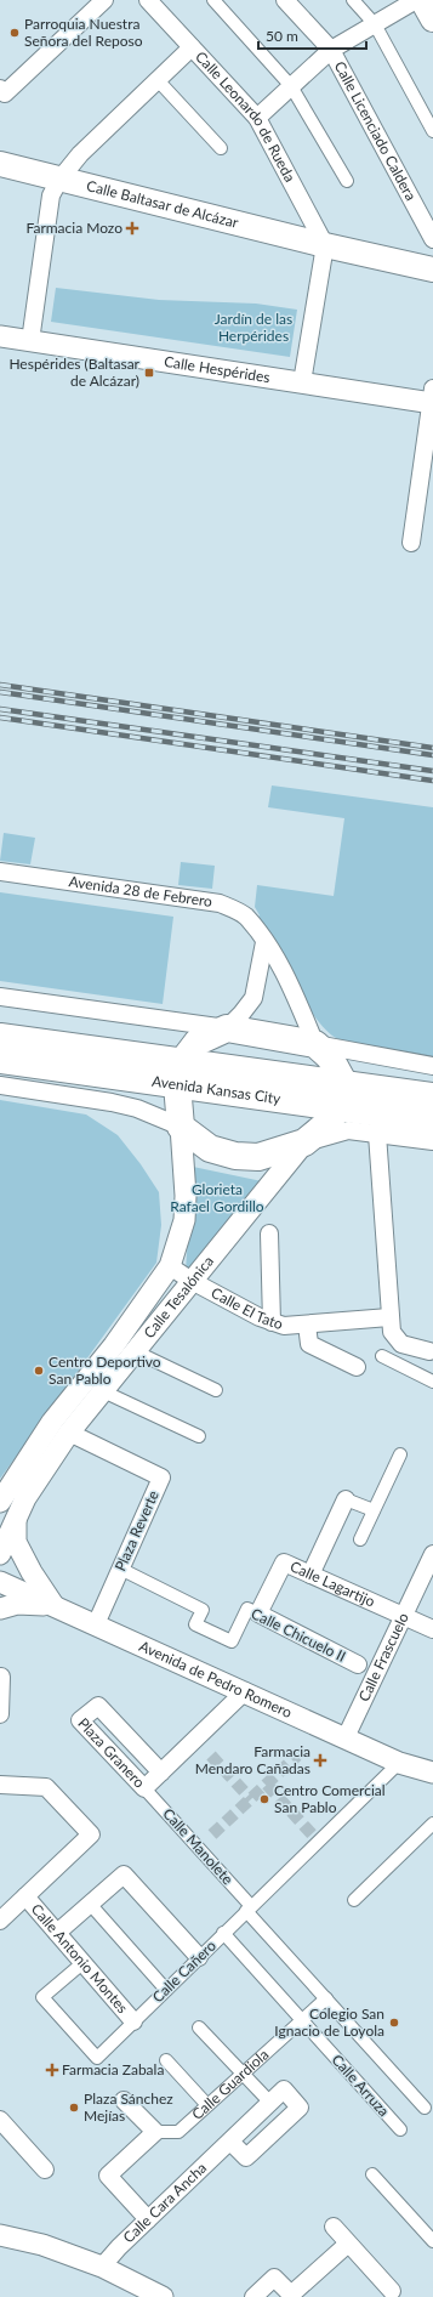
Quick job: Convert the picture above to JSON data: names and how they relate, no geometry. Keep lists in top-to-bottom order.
{
  "streets": {
    "main road": ["Calle Baltasar de Alcázar", "Avenida Kansas City"],
    "street": [
      "Calle Leonardo de Rueda",
      "Calle Licenciado Caldera",
      "Calle Hespérides",
      "Avenida 28 de Febrero",
      "Calle Tesalónica",
      "Calle El Tato",
      "Plaza Reverte",
      "Calle Lagartijo",
      "Calle Chicuelo II",
      "Calle Frascuelo",
      "Avenida de Pedro Romero",
      "Plaza Granero",
      "Calle Manolete",
      "Calle Antonio Montes",
      "Calle Cañero",
      "Calle Guardiola",
      "Calle Arruza",
      "Calle Cara Ancha"
    ]
  },
  "crossings": [
    ["Calle Leonardo de Rueda", "Calle Baltasar de Alcázar"],
    ["Calle Tesalónica", "Calle El Tato"],
    ["Calle Tesalónica", "Plaza Reverte"],
    ["Plaza Reverte", "Calle Chicuelo II"],
    ["Plaza Reverte", "Avenida de Pedro Romero"],
    ["Calle Lagartijo", "Calle Chicuelo II"],
    ["Calle Lagartijo", "Calle Frascuelo"],
    ["Calle Frascuelo", "Avenida de Pedro Romero"],
    ["Avenida de Pedro Romero", "Calle Cañero"],
    ["Plaza Granero", "Calle Manolete"],
    ["Calle Manolete", "Calle Cañero"],
    ["Calle Manolete", "Calle Guardiola"],
    ["Calle Antonio Montes", "Calle Cañero"],
    ["Calle Cañero", "Calle Arruza"],
    ["Calle Guardiola", "Calle Arruza"]
  ],
  "parks": ["Jardín de las Herpérides", "Glorieta Rafael Gordillo"],
  "places": {
    "other": [
      "Parroquia Nuestra Señora del Reposo",
      "Centro Deportivo San Pablo",
      "Centro Comercial San Pablo",
      "Colegio San Ignacio de Loyola",
      "Plaza Sánchez Mejías"
    ],
    "health": ["Farmacia Mozo", "Farmacia Mendaro Cañadas", "Farmacia Zabala"],
    "transit": ["Hespérides (Baltasar de Alcázar)"]
  },
  "scale_bar": "50 m"
}
